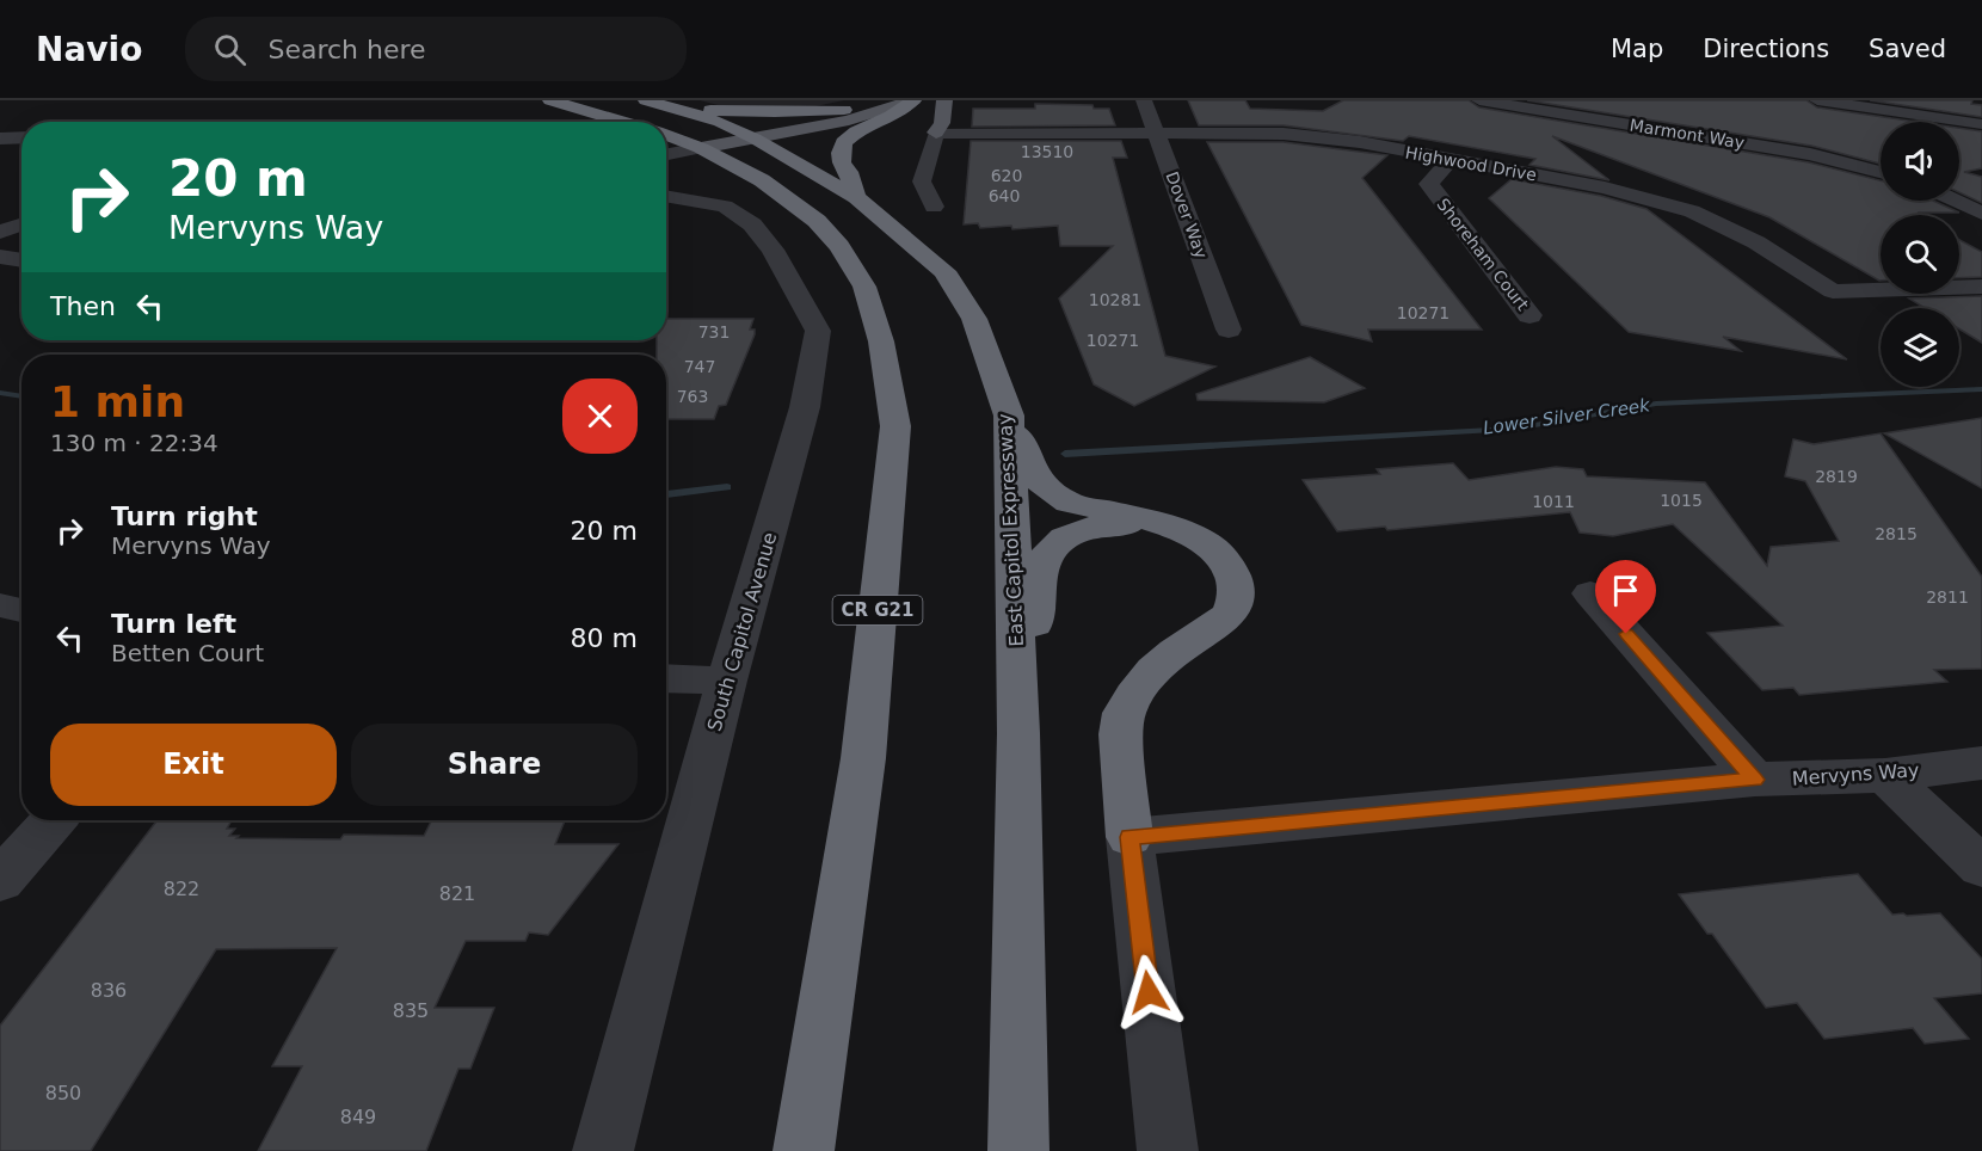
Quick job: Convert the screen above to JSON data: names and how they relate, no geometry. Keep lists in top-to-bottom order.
{
  "streets": {
    "highway": ["East Capitol Expressway", "CR G21"],
    "street": [
      "Marmont Way",
      "Highwood Drive",
      "Dover Way",
      "Shoreham Court",
      "South Capitol Avenue",
      "Mervyns Way"
    ]
  },
  "crossings": [
    ["Highwood Drive", "Dover Way"],
    ["Highwood Drive", "Shoreham Court"]
  ],
  "water": ["Lower Silver Creek"],
  "house_numbers": [
    "13510",
    "620",
    "640",
    "10281",
    "10271",
    "731",
    "10271",
    "747",
    "763",
    "2819",
    "1015",
    "1011",
    "2815",
    "2811",
    "822",
    "821",
    "836",
    "835",
    "850",
    "849"
  ],
  "page": {
    "header": "Navio",
    "search": "Search here",
    "nav": ["Map", "Directions", "Saved"],
    "turn": ["20 m", "Mervyns Way"],
    "then": "Then",
    "heading": ["1 min", "130 m · 22:34"],
    "list": [
      {
        "name": "Turn right",
        "note": "Mervyns Way",
        "value": "20 m"
      },
      {
        "name": "Turn left",
        "note": "Betten Court",
        "value": "80 m"
      }
    ],
    "buttons": ["Exit", "Share"]
  }
}
